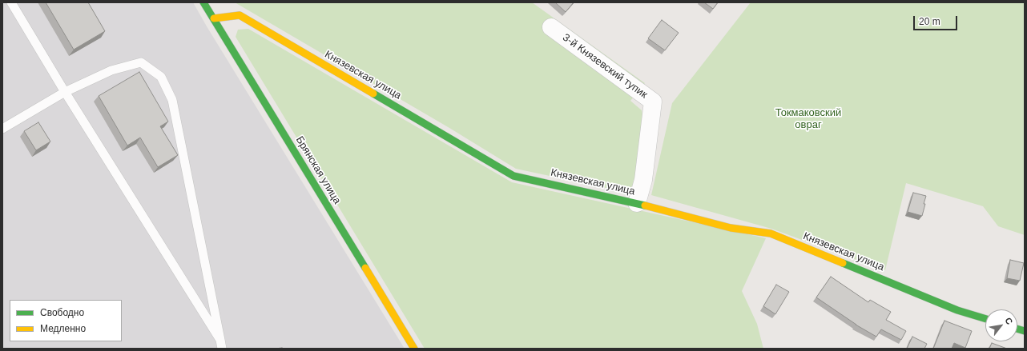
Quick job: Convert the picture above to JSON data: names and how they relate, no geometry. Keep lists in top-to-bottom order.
{
  "streets": {
    "street": ["3-й Князевский тупик", "Князевская улица", "Брянская улица"]
  },
  "crossings": [
    ["3-й Князевский тупик", "Князевская улица"],
    ["Князевская улица", "Брянская улица"]
  ],
  "parks": ["Токмаковский овраг"],
  "legend": ["Свободно", "Медленно"],
  "scale_bar": "20 m",
  "north": "top right"
}
